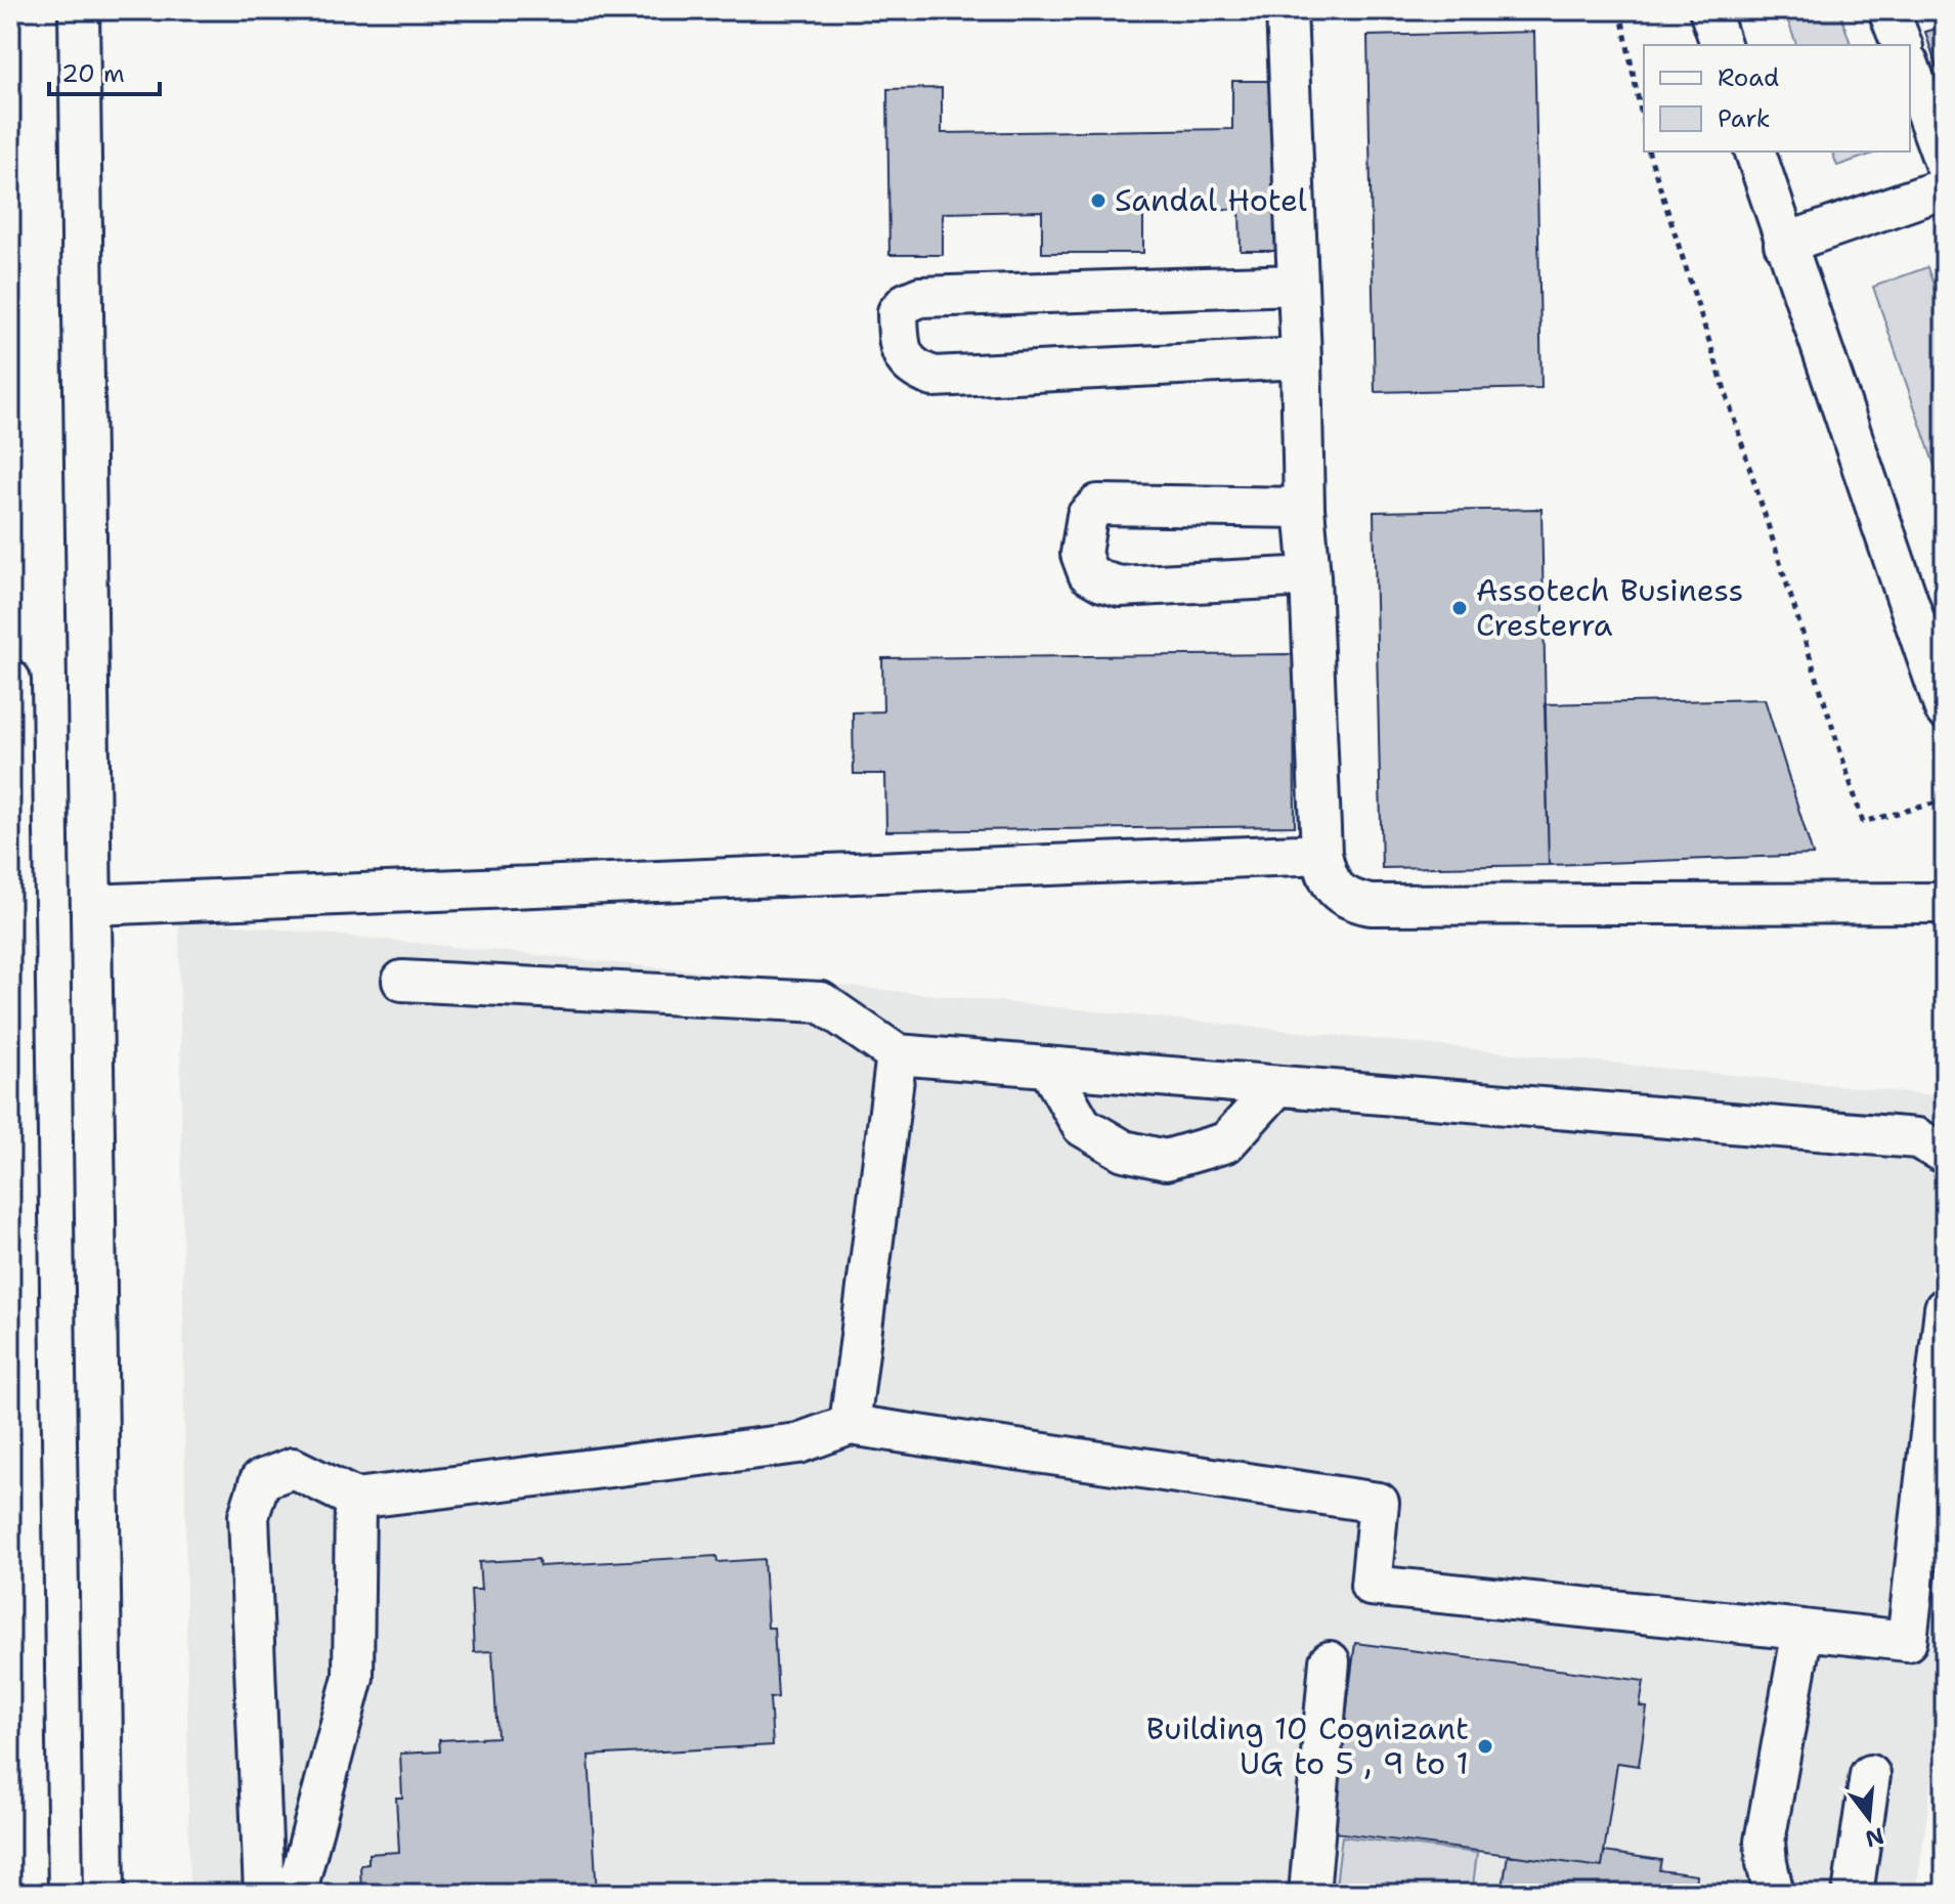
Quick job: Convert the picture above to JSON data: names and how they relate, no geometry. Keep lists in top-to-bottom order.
{
  "places": ["Sandal Hotel", "Assotech Business Cresterra", "Building 10 Cognizant UG to 5 , 9 to 1"],
  "legend": ["Road", "Park"],
  "scale_bar": "20 m",
  "north": "bottom"
}
